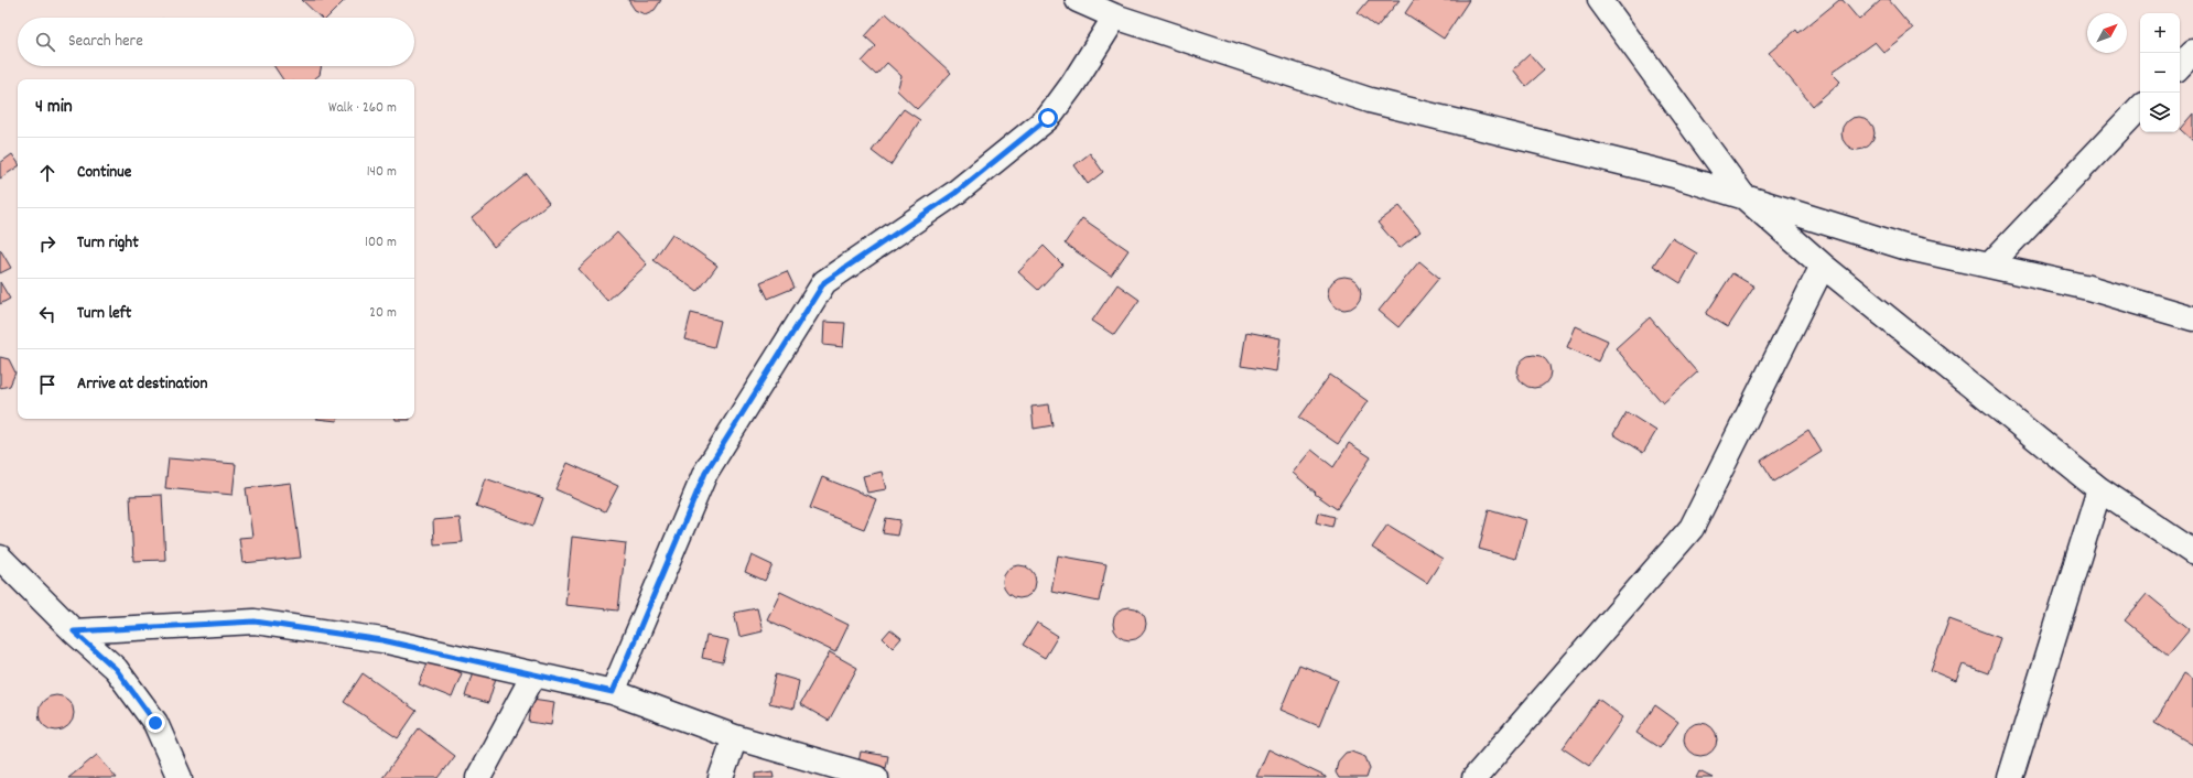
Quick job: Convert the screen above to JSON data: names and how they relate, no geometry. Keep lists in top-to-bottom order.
{
  "north": "top right",
  "page": {
    "map_buttons": ["+", "−"],
    "search": "Search here",
    "heading": ["4 min", "Walk · 260 m"],
    "list": [
      ["Continue", "140 m"],
      ["Turn right", "100 m"],
      ["Turn left", "20 m"],
      "Arrive at destination"
    ]
  }
}
